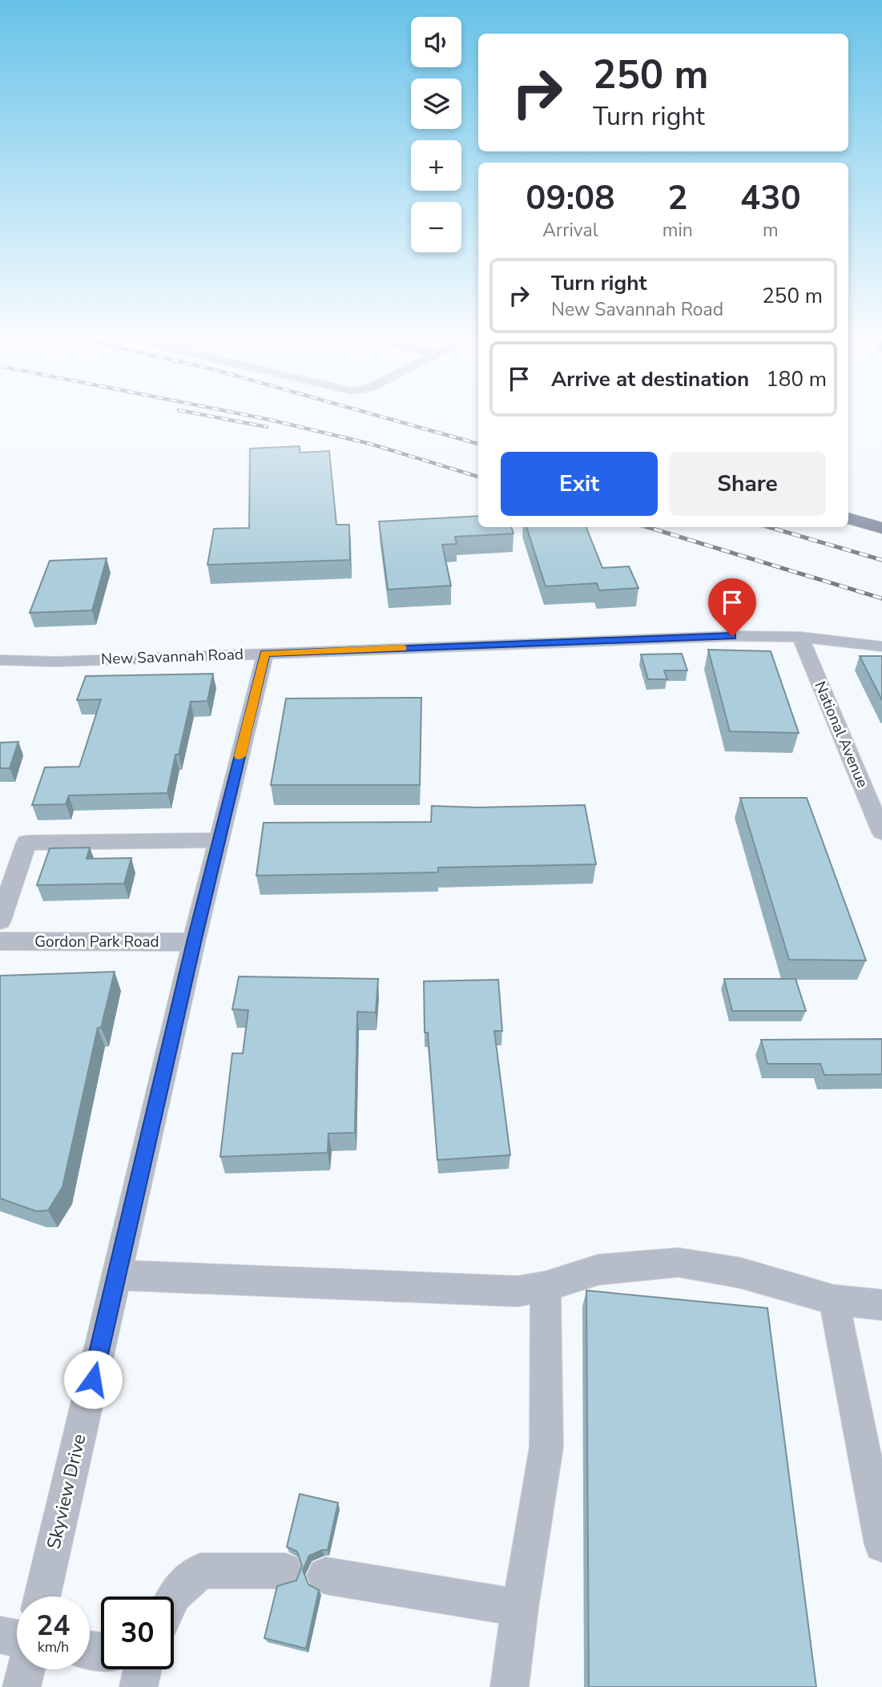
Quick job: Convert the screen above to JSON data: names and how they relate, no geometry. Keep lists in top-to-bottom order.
{
  "streets": {
    "street": [
      "New Savannah Road",
      "National Avenue",
      "Gordon Park Road",
      "Skyview Drive"
    ]
  },
  "crossings": [
    ["New Savannah Road", "National Avenue"],
    ["New Savannah Road", "Skyview Drive"],
    ["Gordon Park Road", "Skyview Drive"]
  ],
  "page": {
    "map_buttons": ["+", "−"],
    "turn": ["250 m", "Turn right"],
    "eta": [
      "09:08",
      "Arrival",
      "2",
      "min",
      "430",
      "m"
    ],
    "list": [
      {
        "name": "Turn right",
        "note": "New Savannah Road",
        "value": "250 m"
      },
      {
        "name": "Arrive at destination",
        "value": "180 m"
      }
    ],
    "buttons": ["Exit", "Share"],
    "speed": "24 km/h",
    "limit": "30"
  }
}
